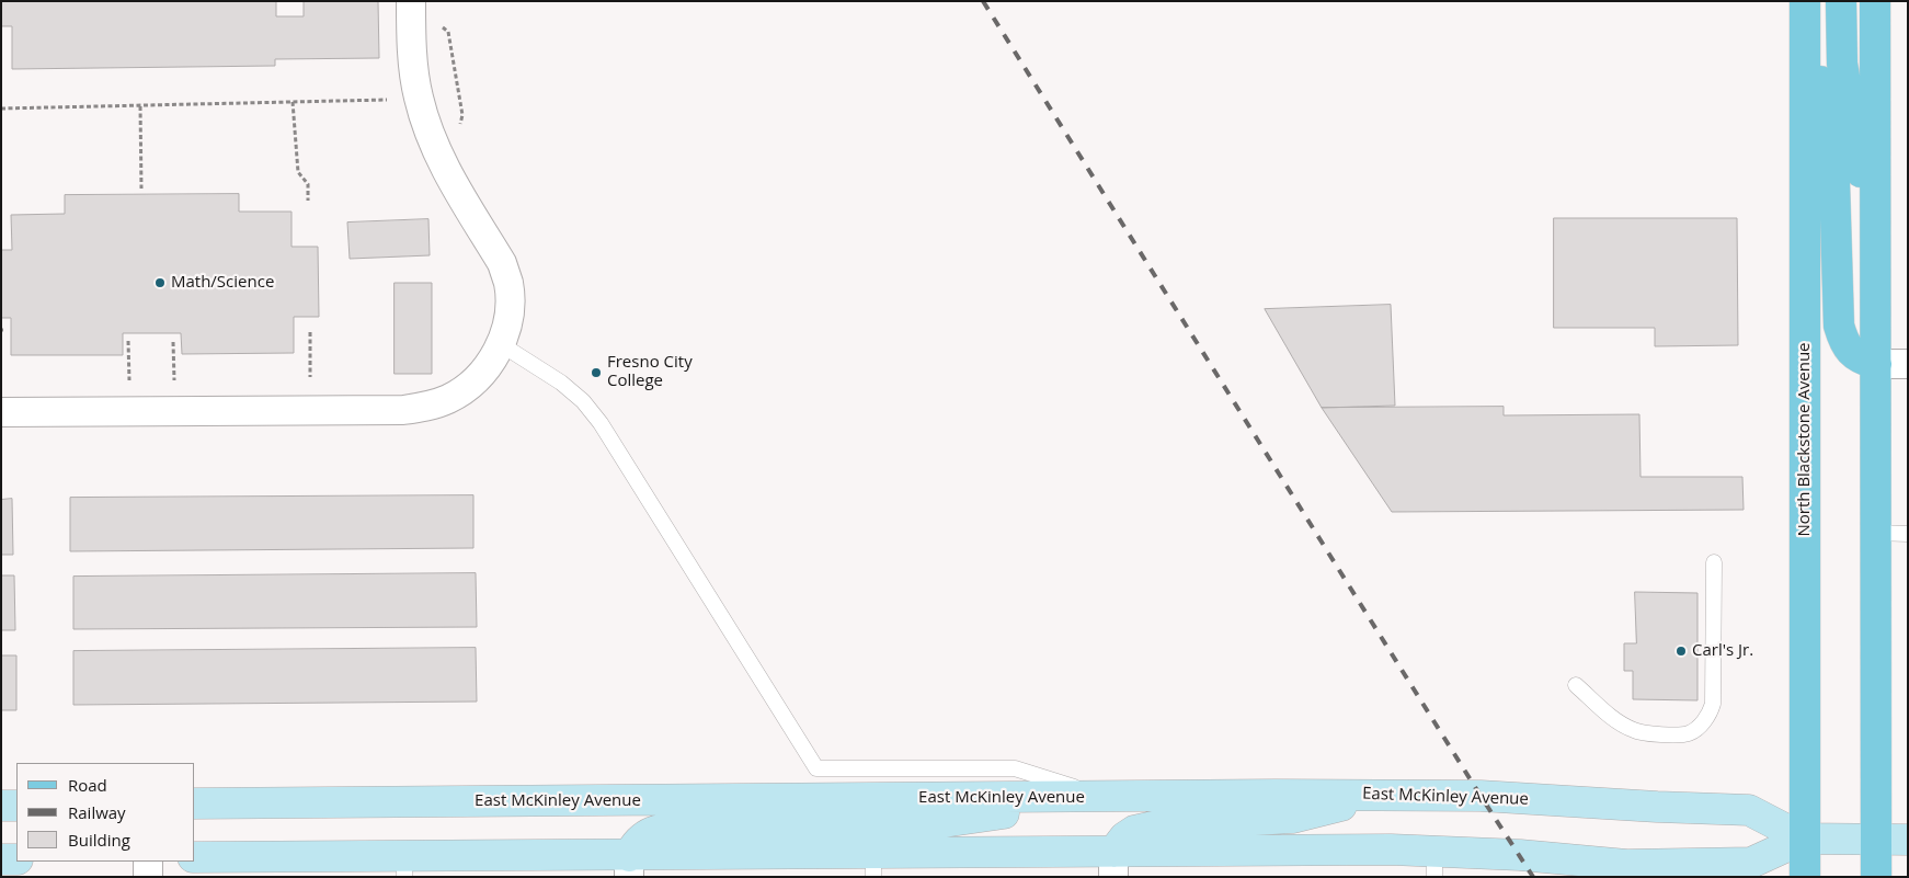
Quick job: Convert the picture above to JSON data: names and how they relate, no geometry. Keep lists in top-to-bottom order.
{
  "streets": {
    "main road": ["North Blackstone Avenue", "East McKinley Avenue"]
  },
  "crossings": [
    ["North Blackstone Avenue", "East McKinley Avenue"]
  ],
  "places": ["Math/Science", "Fresno City College", "Carl's Jr."],
  "legend": ["Road", "Railway", "Building"]
}
